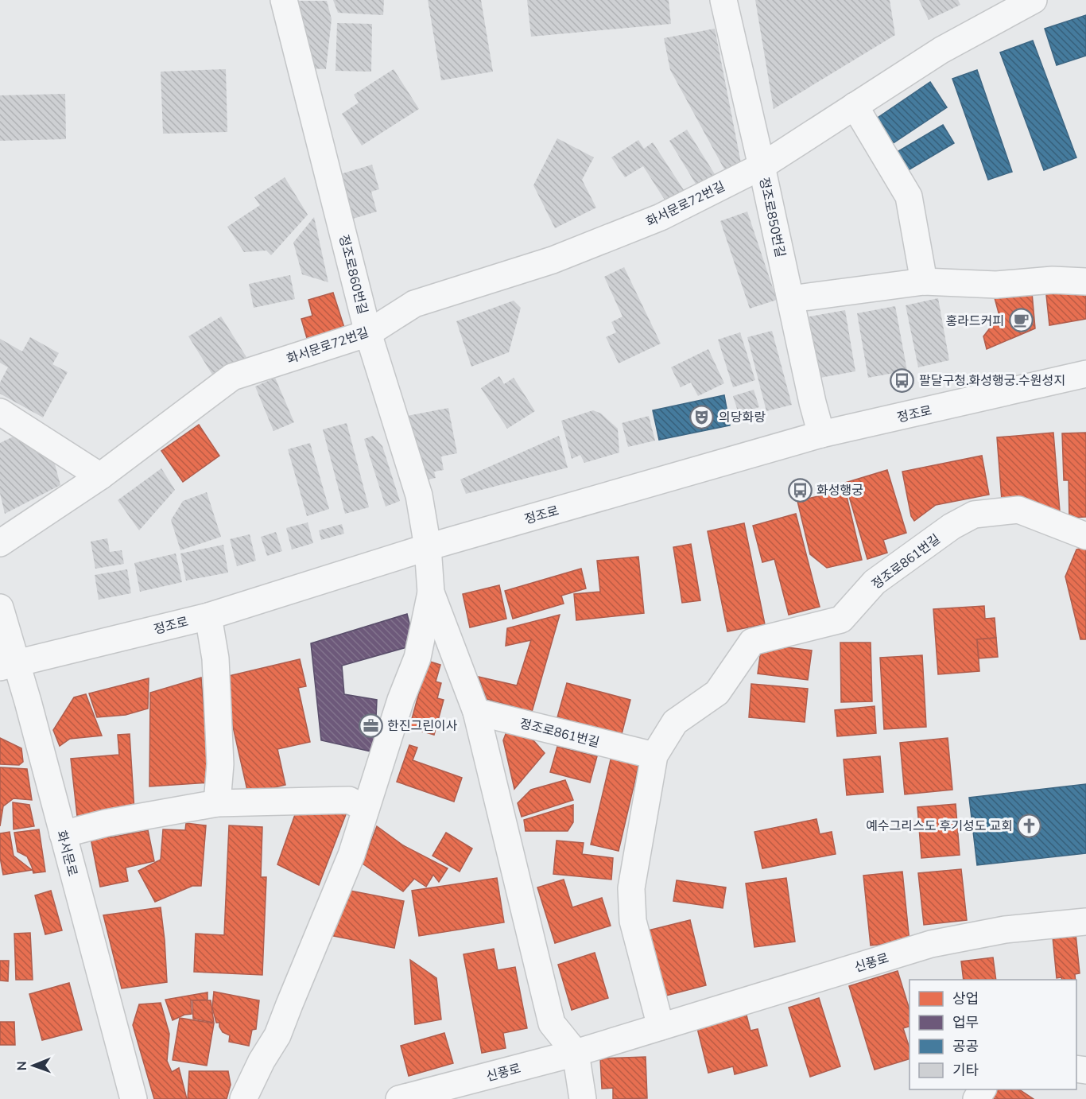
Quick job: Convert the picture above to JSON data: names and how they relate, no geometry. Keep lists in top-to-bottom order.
{
  "streets": {
    "street": [
      "화서문로72번길",
      "정조로850번길",
      "정조로860번길",
      "정조로",
      "정조로861번길",
      "화서문로",
      "신풍로"
    ]
  },
  "crossings": [
    ["화서문로72번길", "정조로850번길"],
    ["화서문로72번길", "정조로860번길"],
    ["정조로850번길", "정조로"],
    ["정조로860번길", "정조로"],
    ["정조로", "화서문로"]
  ],
  "places": {
    "cafe": ["홍라드커피"],
    "bus stop": ["팔달구청.화성행궁.수원성지", "화성행궁"],
    "theatre": ["의당화랑"],
    "office": ["한진그린이사"],
    "church": ["예수그리스도 후기성도 교회"]
  },
  "legend": [
    "상업",
    "업무",
    "공공",
    "기타"
  ],
  "north": "left"
}
